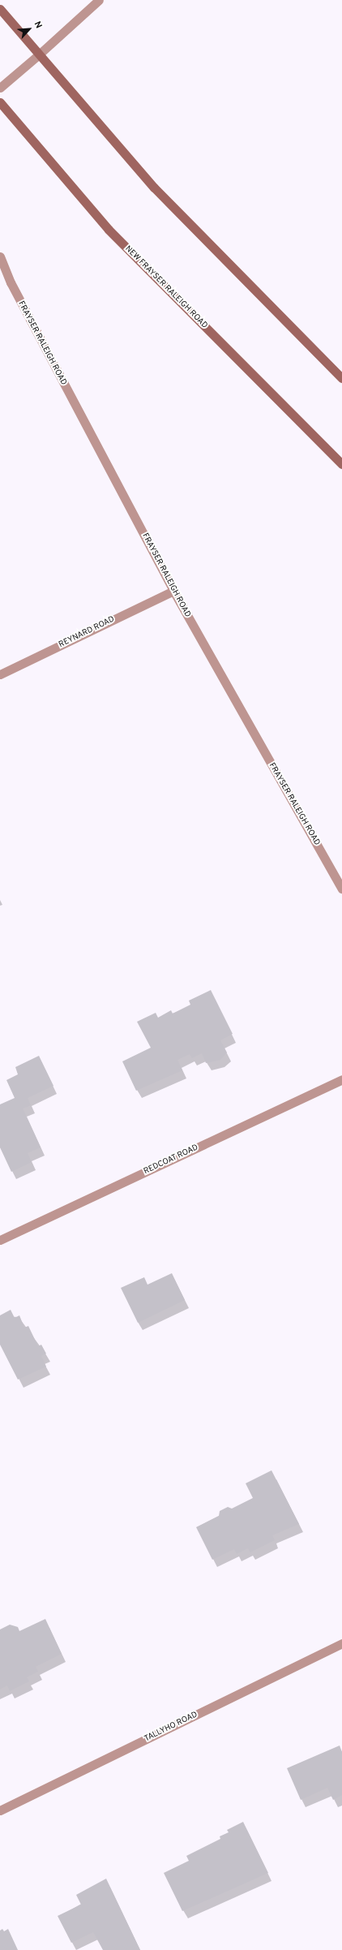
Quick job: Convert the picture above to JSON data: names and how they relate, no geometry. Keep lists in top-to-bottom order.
{
  "streets": {
    "main road": ["NEW FRAYSER RALEIGH ROAD"],
    "street": [
      "FRAYSER RALEIGH ROAD",
      "REYNARD ROAD",
      "REDCOAT ROAD",
      "TALLYHO ROAD"
    ]
  },
  "crossings": [
    ["FRAYSER RALEIGH ROAD", "REYNARD ROAD"]
  ],
  "north": "top right"
}
